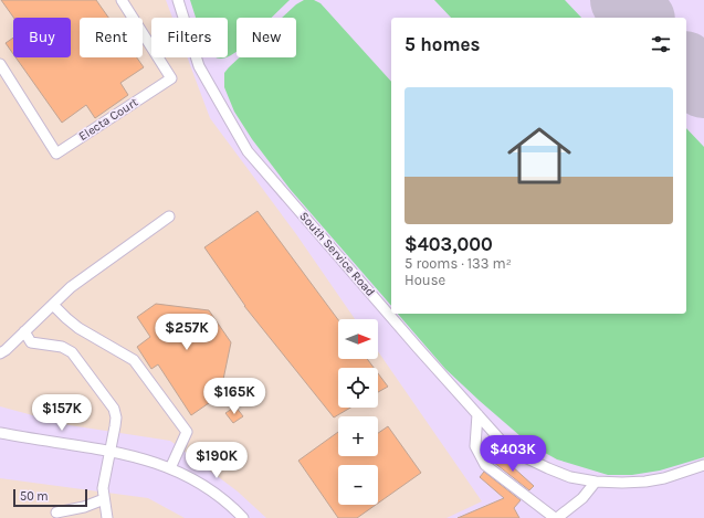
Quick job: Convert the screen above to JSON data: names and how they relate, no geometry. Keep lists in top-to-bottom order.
{
  "streets": {
    "street": ["Electa Court", "South Service Road"]
  },
  "scale_bar": "50 m",
  "north": "right",
  "page": {
    "chip": [
      "Buy",
      "Rent",
      "Filters",
      "New"
    ],
    "heading": "5 homes",
    "list": [
      {
        "name": "$403,000",
        "note": "5 rooms · 133 m² · House"
      }
    ],
    "price": [
      "$257K",
      "$165K",
      "$157K",
      "$403K",
      "$190K"
    ],
    "map_buttons": ["+", "−"],
    "scale": "50 m"
  }
}
